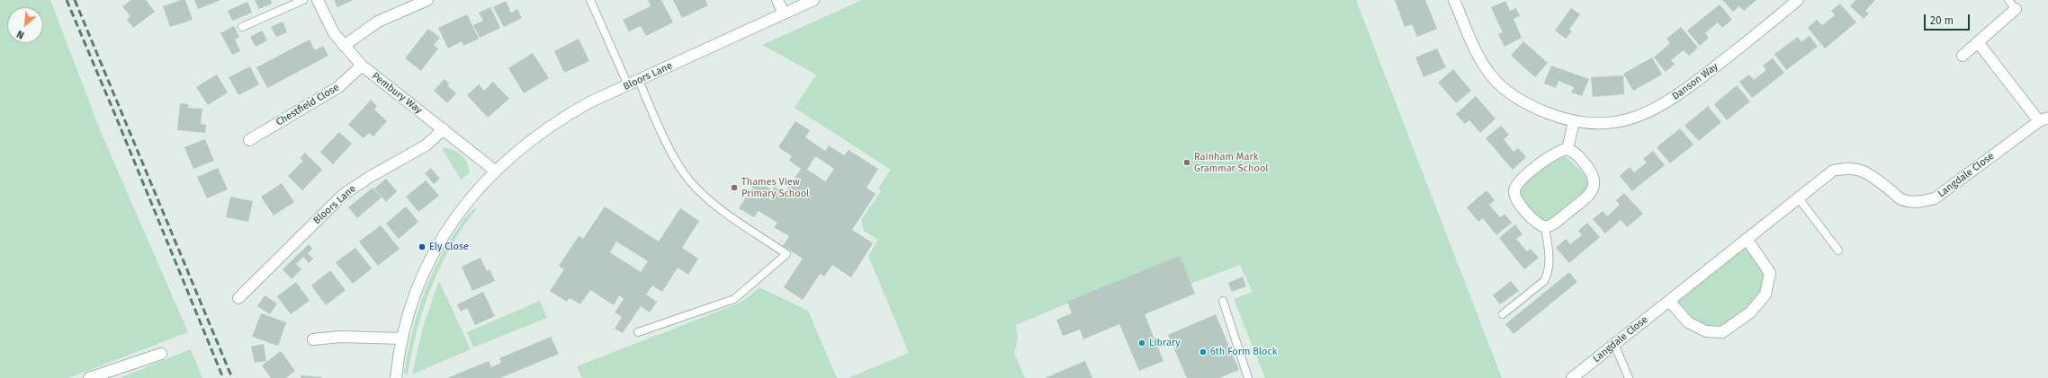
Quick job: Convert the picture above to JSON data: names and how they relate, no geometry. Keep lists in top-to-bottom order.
{
  "streets": {
    "street": [
      "Bloors Lane",
      "Danson Way",
      "Pembury Way",
      "Chestfield Close",
      "Langdale Close"
    ]
  },
  "crossings": [
    ["Bloors Lane", "Pembury Way"],
    ["Pembury Way", "Chestfield Close"]
  ],
  "places": [
    "Rainham Mark Grammar School",
    "Thames View Primary School",
    "Ely Close",
    "Library",
    "6th Form Block"
  ],
  "scale_bar": "20 m",
  "north": "bottom left"
}
